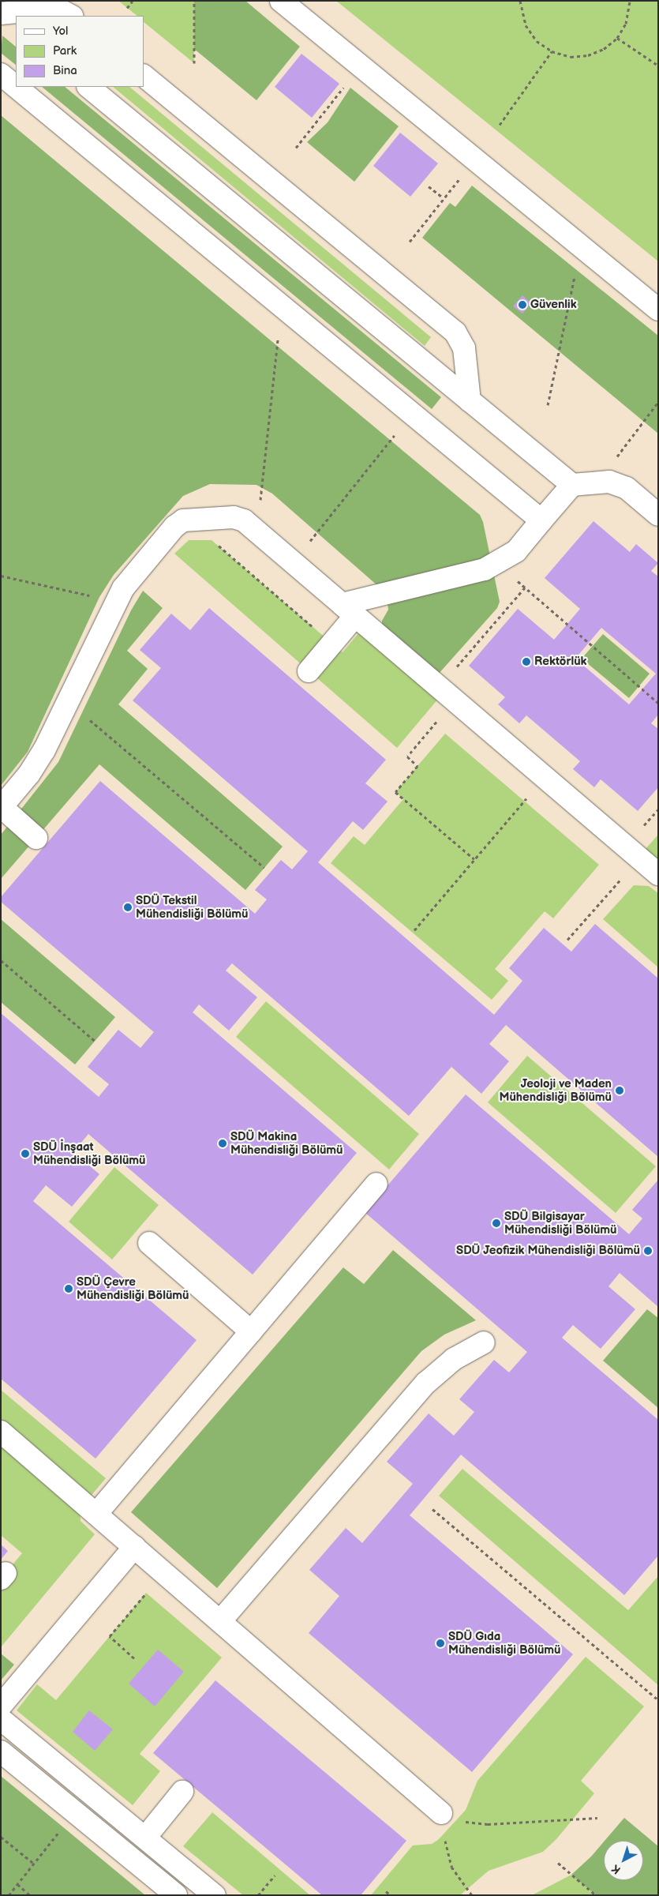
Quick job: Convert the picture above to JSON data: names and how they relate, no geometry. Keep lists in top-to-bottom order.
{
  "places": [
    "Güvenlik",
    "Rektörlük",
    "SDÜ Tekstil Mühendisliği Bölümü",
    "Jeoloji ve Maden Mühendisliği Bölümü",
    "SDÜ Makina Mühendisliği Bölümü",
    "SDÜ İnşaat Mühendisliği Bölümü",
    "SDÜ Bilgisayar Mühendisliği Bölümü",
    "SDÜ Jeofizik Mühendisliği Bölümü",
    "SDÜ Çevre Mühendisliği Bölümü",
    "SDÜ Gıda Mühendisliği Bölümü"
  ],
  "legend": ["Yol", "Park", "Bina"],
  "north": "bottom left"
}
